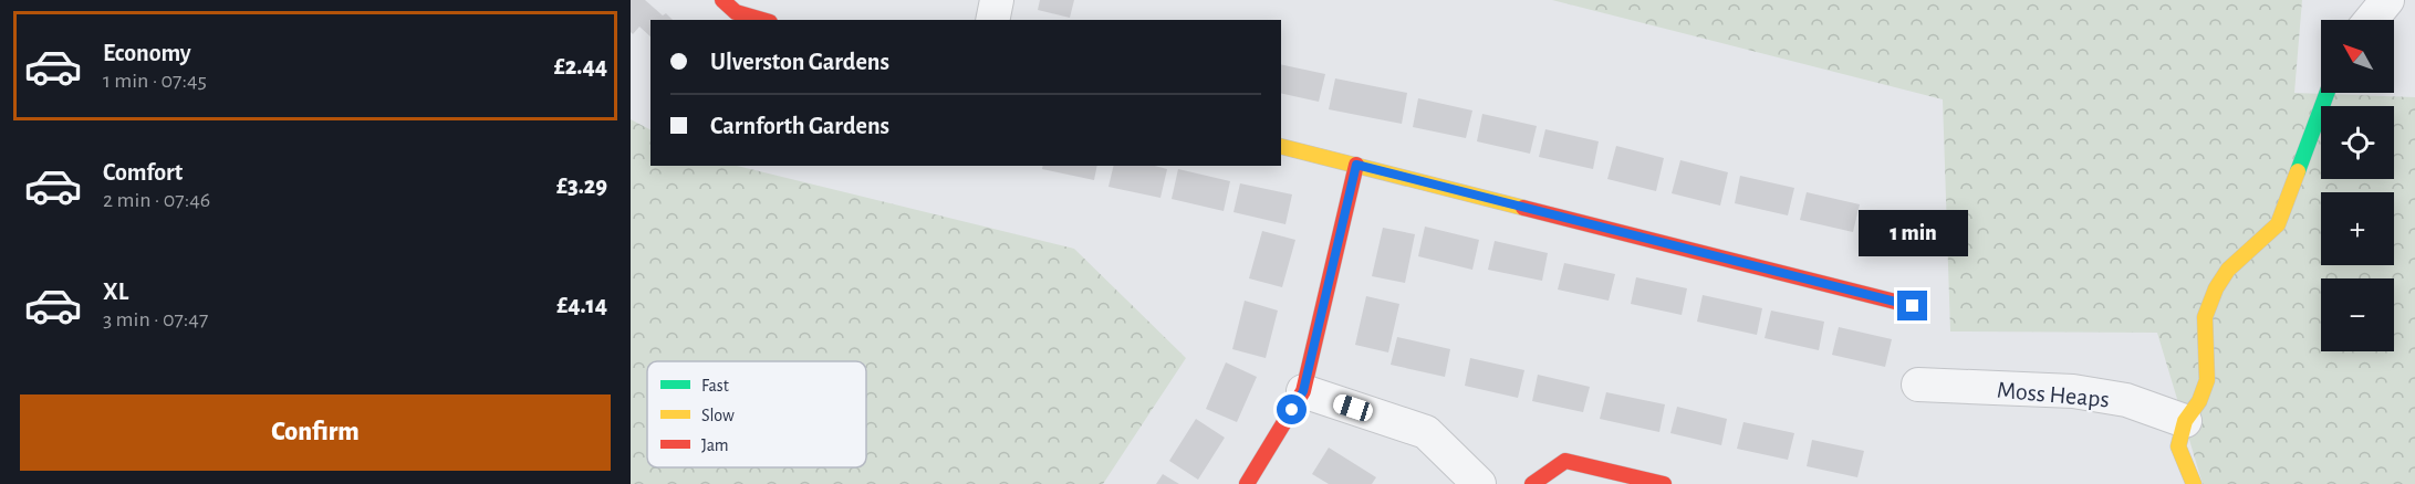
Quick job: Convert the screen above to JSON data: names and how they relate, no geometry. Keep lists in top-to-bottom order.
{
  "streets": {
    "street": ["Moss Heaps"]
  },
  "legend": ["Fast", "Slow", "Jam"],
  "north": "top left",
  "page": {
    "list": [
      {
        "name": "Economy",
        "note": "1 min · 07:45",
        "value": "£2.44"
      },
      {
        "name": "Comfort",
        "note": "2 min · 07:46",
        "value": "£3.29"
      },
      {
        "name": "XL",
        "note": "3 min · 07:47",
        "value": "£4.14"
      }
    ],
    "map_buttons": ["+", "−"],
    "banner": ["Ulverston Gardens", "Carnforth Gardens"],
    "bubble": "1 min",
    "buttons": "Confirm"
  }
}
